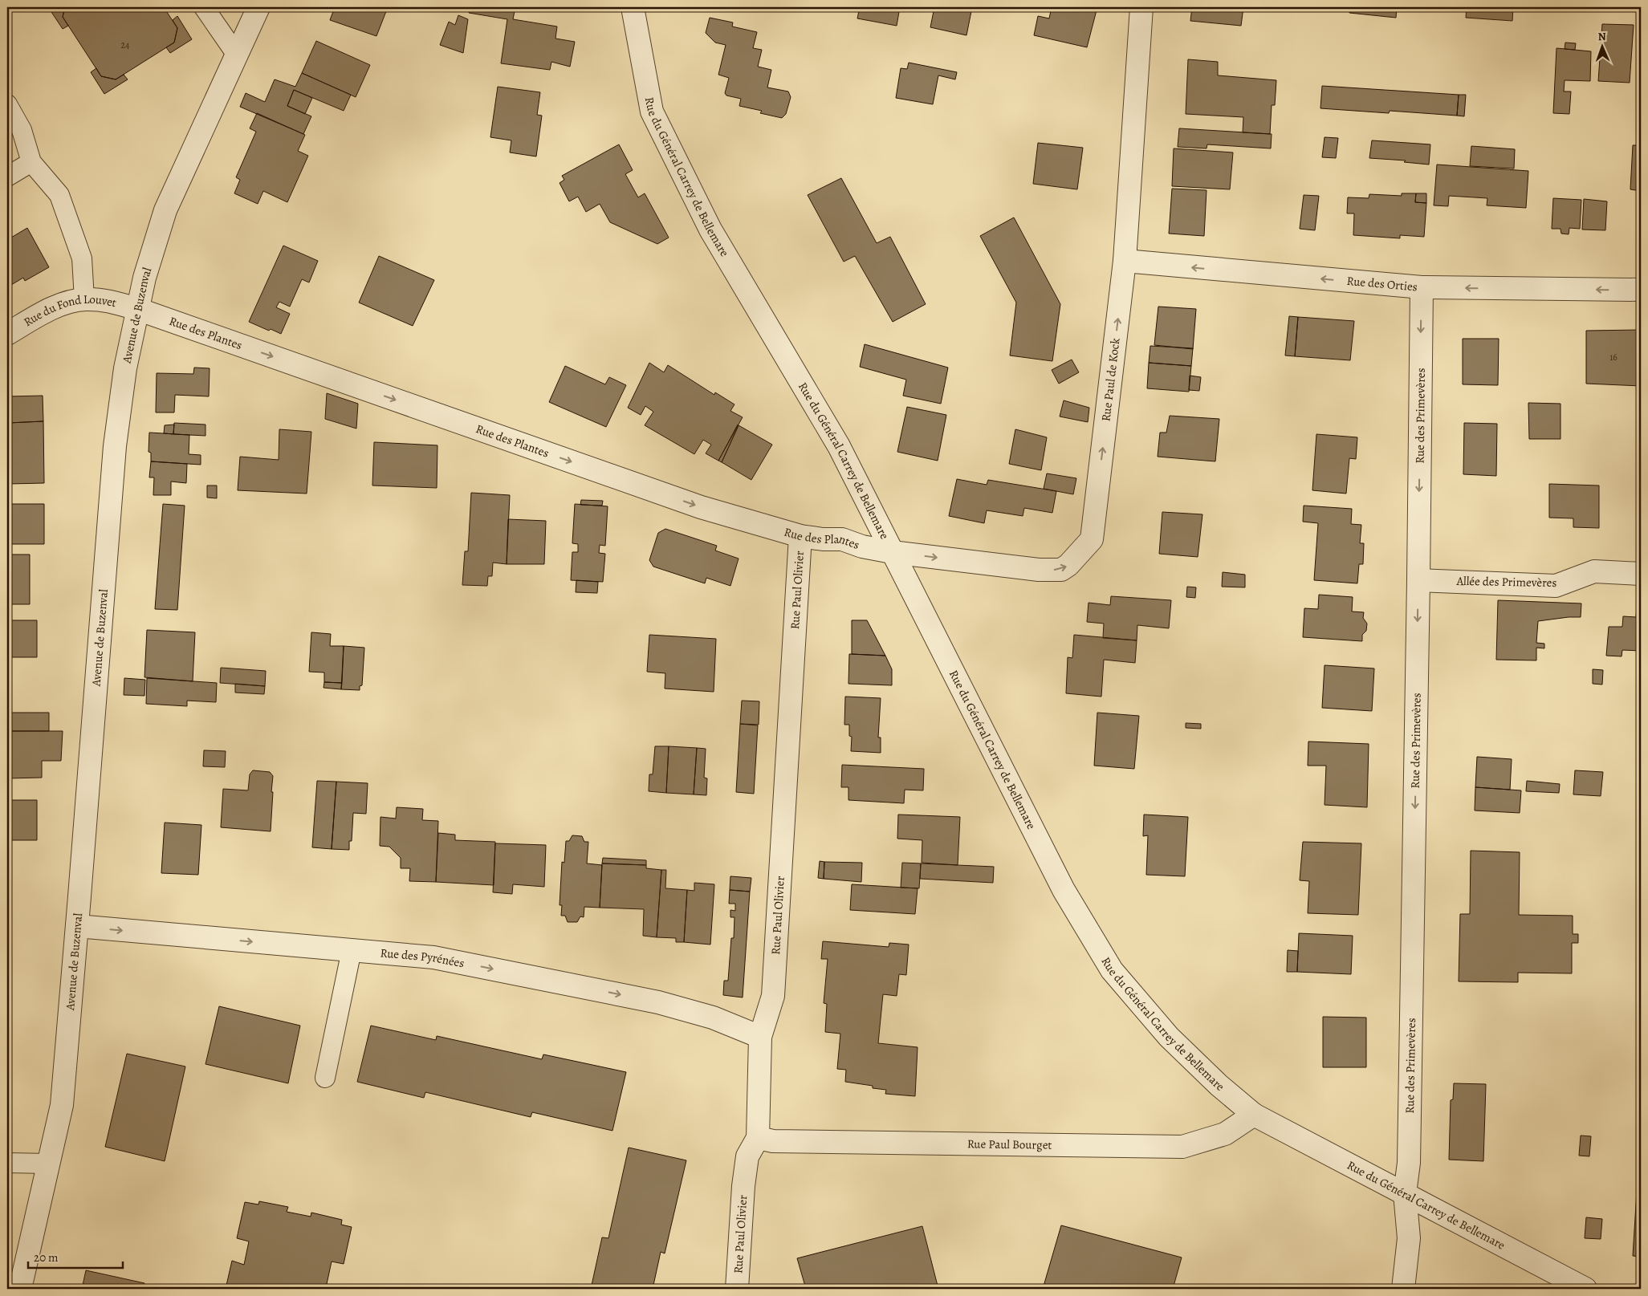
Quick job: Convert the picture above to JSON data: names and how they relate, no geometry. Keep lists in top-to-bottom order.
{
  "streets": {
    "street": [
      "Rue du Général Carrey de Bellemare",
      "Rue des Orties",
      "Rue du Fond Louvet",
      "Avenue de Buzenval",
      "Rue des Plantes",
      "Rue Paul de Kock",
      "Rue des Primevères",
      "Allée des Primevères",
      "Rue Paul Olivier",
      "Rue des Pyrénées",
      "Rue Paul Bourget"
    ]
  },
  "crossings": [
    ["Rue du Général Carrey de Bellemare", "Rue des Plantes"],
    ["Rue du Général Carrey de Bellemare", "Rue Paul de Kock"],
    ["Rue du Général Carrey de Bellemare", "Rue des Primevères"],
    ["Rue du Général Carrey de Bellemare", "Rue Paul Bourget"],
    ["Rue des Orties", "Rue Paul de Kock"],
    ["Rue des Orties", "Rue des Primevères"],
    ["Rue du Fond Louvet", "Avenue de Buzenval"],
    ["Rue du Fond Louvet", "Rue des Plantes"],
    ["Avenue de Buzenval", "Rue des Plantes"],
    ["Avenue de Buzenval", "Rue des Pyrénées"],
    ["Rue des Plantes", "Rue Paul de Kock"],
    ["Rue des Plantes", "Rue Paul Olivier"],
    ["Rue des Primevères", "Allée des Primevères"],
    ["Rue Paul Olivier", "Rue des Pyrénées"],
    ["Rue Paul Olivier", "Rue Paul Bourget"]
  ],
  "one_way": [
    "Rue des Orties",
    "Rue des Plantes",
    "Rue des Primevères",
    "Rue des Pyrénées"
  ],
  "house_numbers": ["24", "16"],
  "scale_bar": "20 m",
  "north": "top"
}
